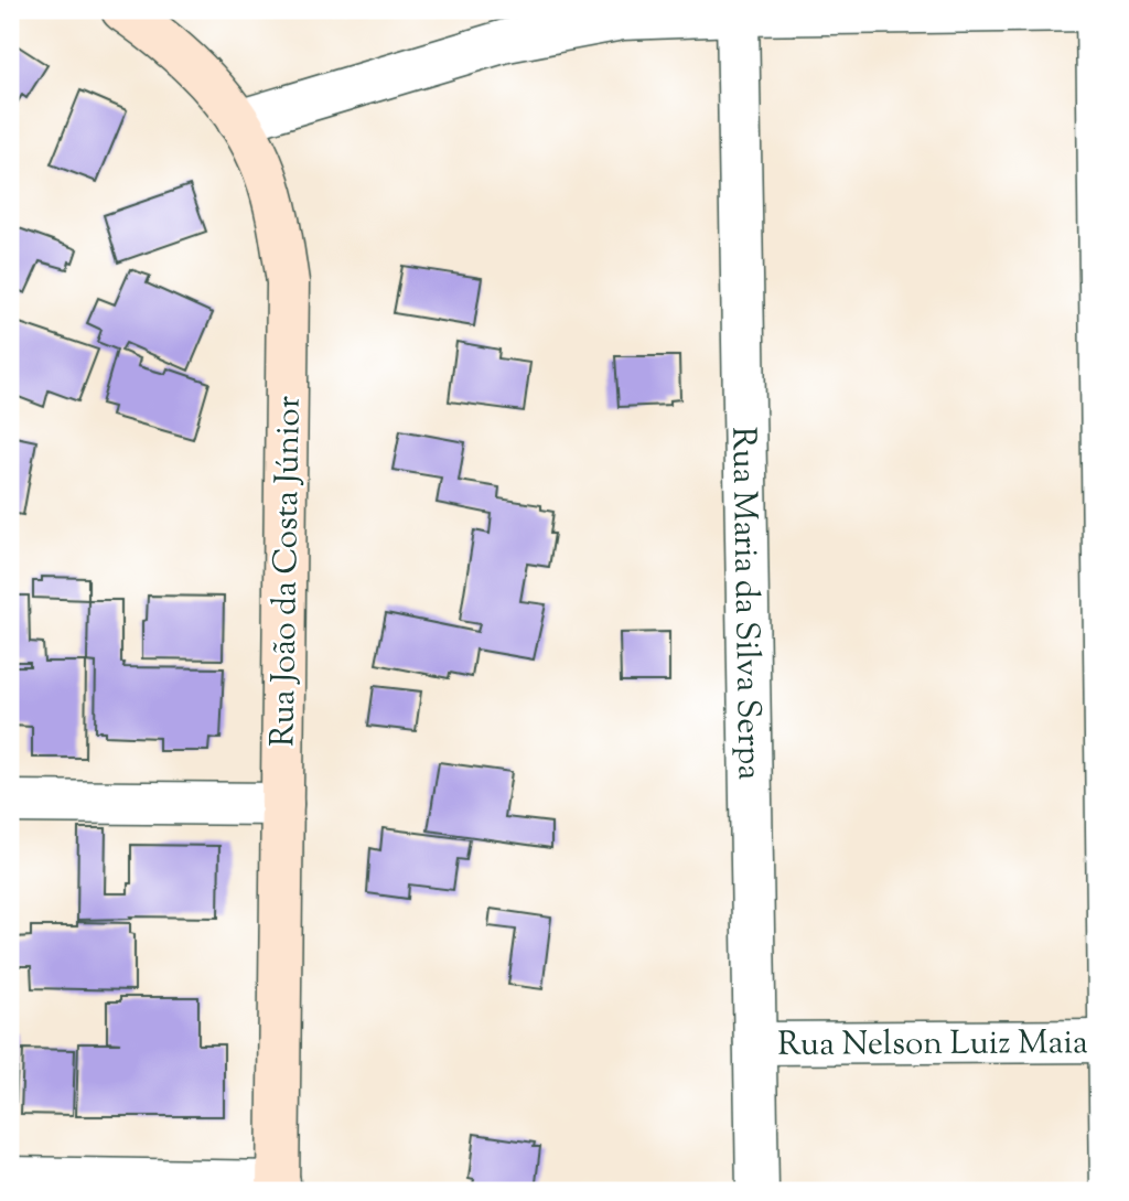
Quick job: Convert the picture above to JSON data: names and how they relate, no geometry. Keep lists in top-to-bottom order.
{
  "streets": {
    "main road": ["Rua João da Costa Júnior"],
    "street": ["Rua Maria da Silva Serpa", "Rua Nelson Luiz Maia"]
  },
  "crossings": [
    ["Rua Maria da Silva Serpa", "Rua Nelson Luiz Maia"]
  ]
}
